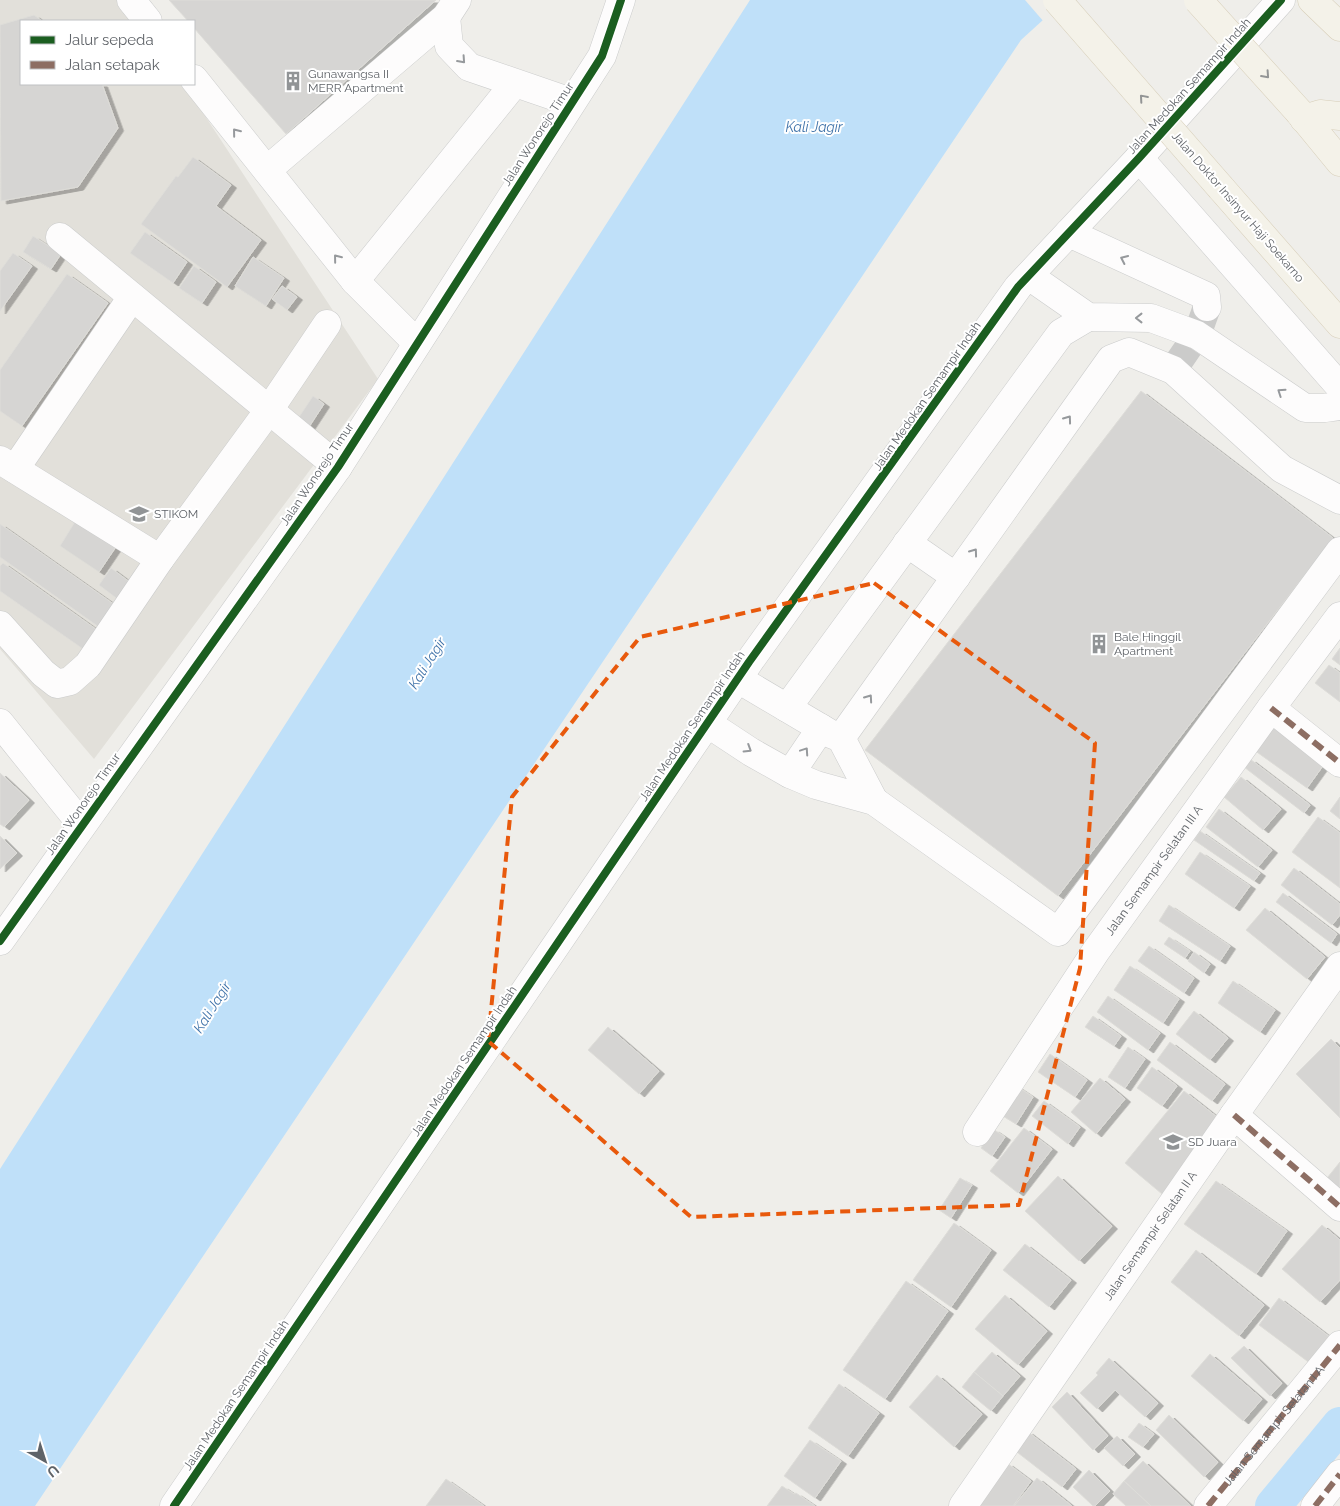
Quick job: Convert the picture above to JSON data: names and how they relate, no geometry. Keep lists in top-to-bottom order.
{
  "streets": {
    "main road": ["Jalan Doktor Insinyur Haji Soekarno"],
    "street": [
      "Jalan Medokan Semampir Indah",
      "Jalan Wonorejo Timur",
      "Jalan Semampir Selatan III A",
      "Jalan Semampir Selatan II A",
      "Jalan Semampir Selatan I A"
    ]
  },
  "water": ["Kali Jagir"],
  "places": {
    "building": ["Gunawangsa II MERR Apartment", "Bale Hinggil Apartment"],
    "school or university": ["STIKOM", "SD Juara"]
  },
  "legend": ["Jalur sepeda", "Jalan setapak"],
  "north": "bottom right"
}
